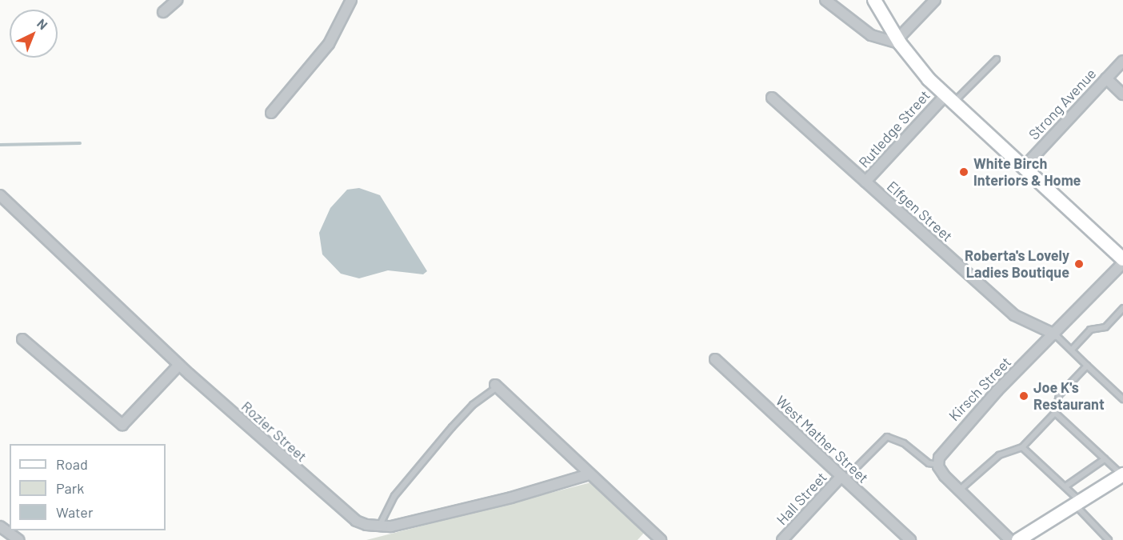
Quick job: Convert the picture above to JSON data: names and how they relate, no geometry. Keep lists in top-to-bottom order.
{
  "streets": {
    "street": [
      "Strong Avenue",
      "Rutledge Street",
      "Elfgen Street",
      "Kirsch Street",
      "Rozier Street",
      "West Mather Street",
      "Hall Street"
    ]
  },
  "crossings": [
    ["Rutledge Street", "Elfgen Street"],
    ["Elfgen Street", "Kirsch Street"],
    ["West Mather Street", "Hall Street"]
  ],
  "places": ["White Birch Interiors & Home", "Roberta's Lovely Ladies Boutique", "Joe K's Restaurant"],
  "legend": ["Road", "Park", "Water"],
  "north": "top right"
}
